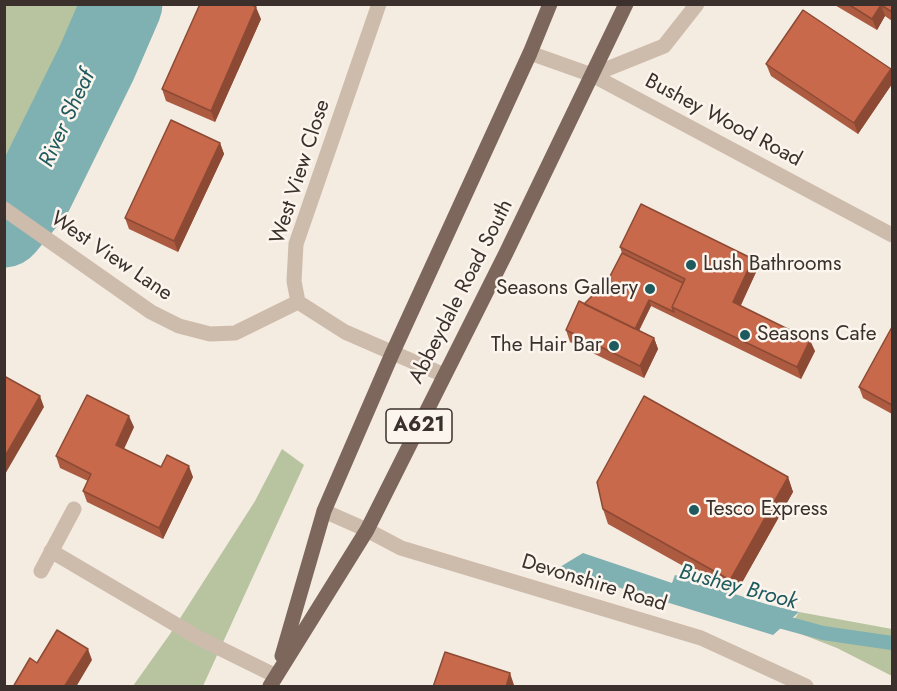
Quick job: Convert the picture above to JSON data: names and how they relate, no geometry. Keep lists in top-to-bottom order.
{
  "streets": {
    "main road": ["Abbeydale Road South", "A621"],
    "street": [
      "Bushey Wood Road",
      "West View Close",
      "West View Lane",
      "Devonshire Road"
    ]
  },
  "crossings": [
    ["Bushey Wood Road", "Abbeydale Road South"],
    ["Bushey Wood Road", "A621"],
    ["West View Close", "West View Lane"],
    ["Abbeydale Road South", "A621"],
    ["Abbeydale Road South", "Devonshire Road"],
    ["A621", "Devonshire Road"]
  ],
  "water": ["River Sheaf", "Bushey Brook"],
  "places": [
    "Lush Bathrooms",
    "Seasons Gallery",
    "Seasons Cafe",
    "The Hair Bar",
    "Tesco Express"
  ]
}
